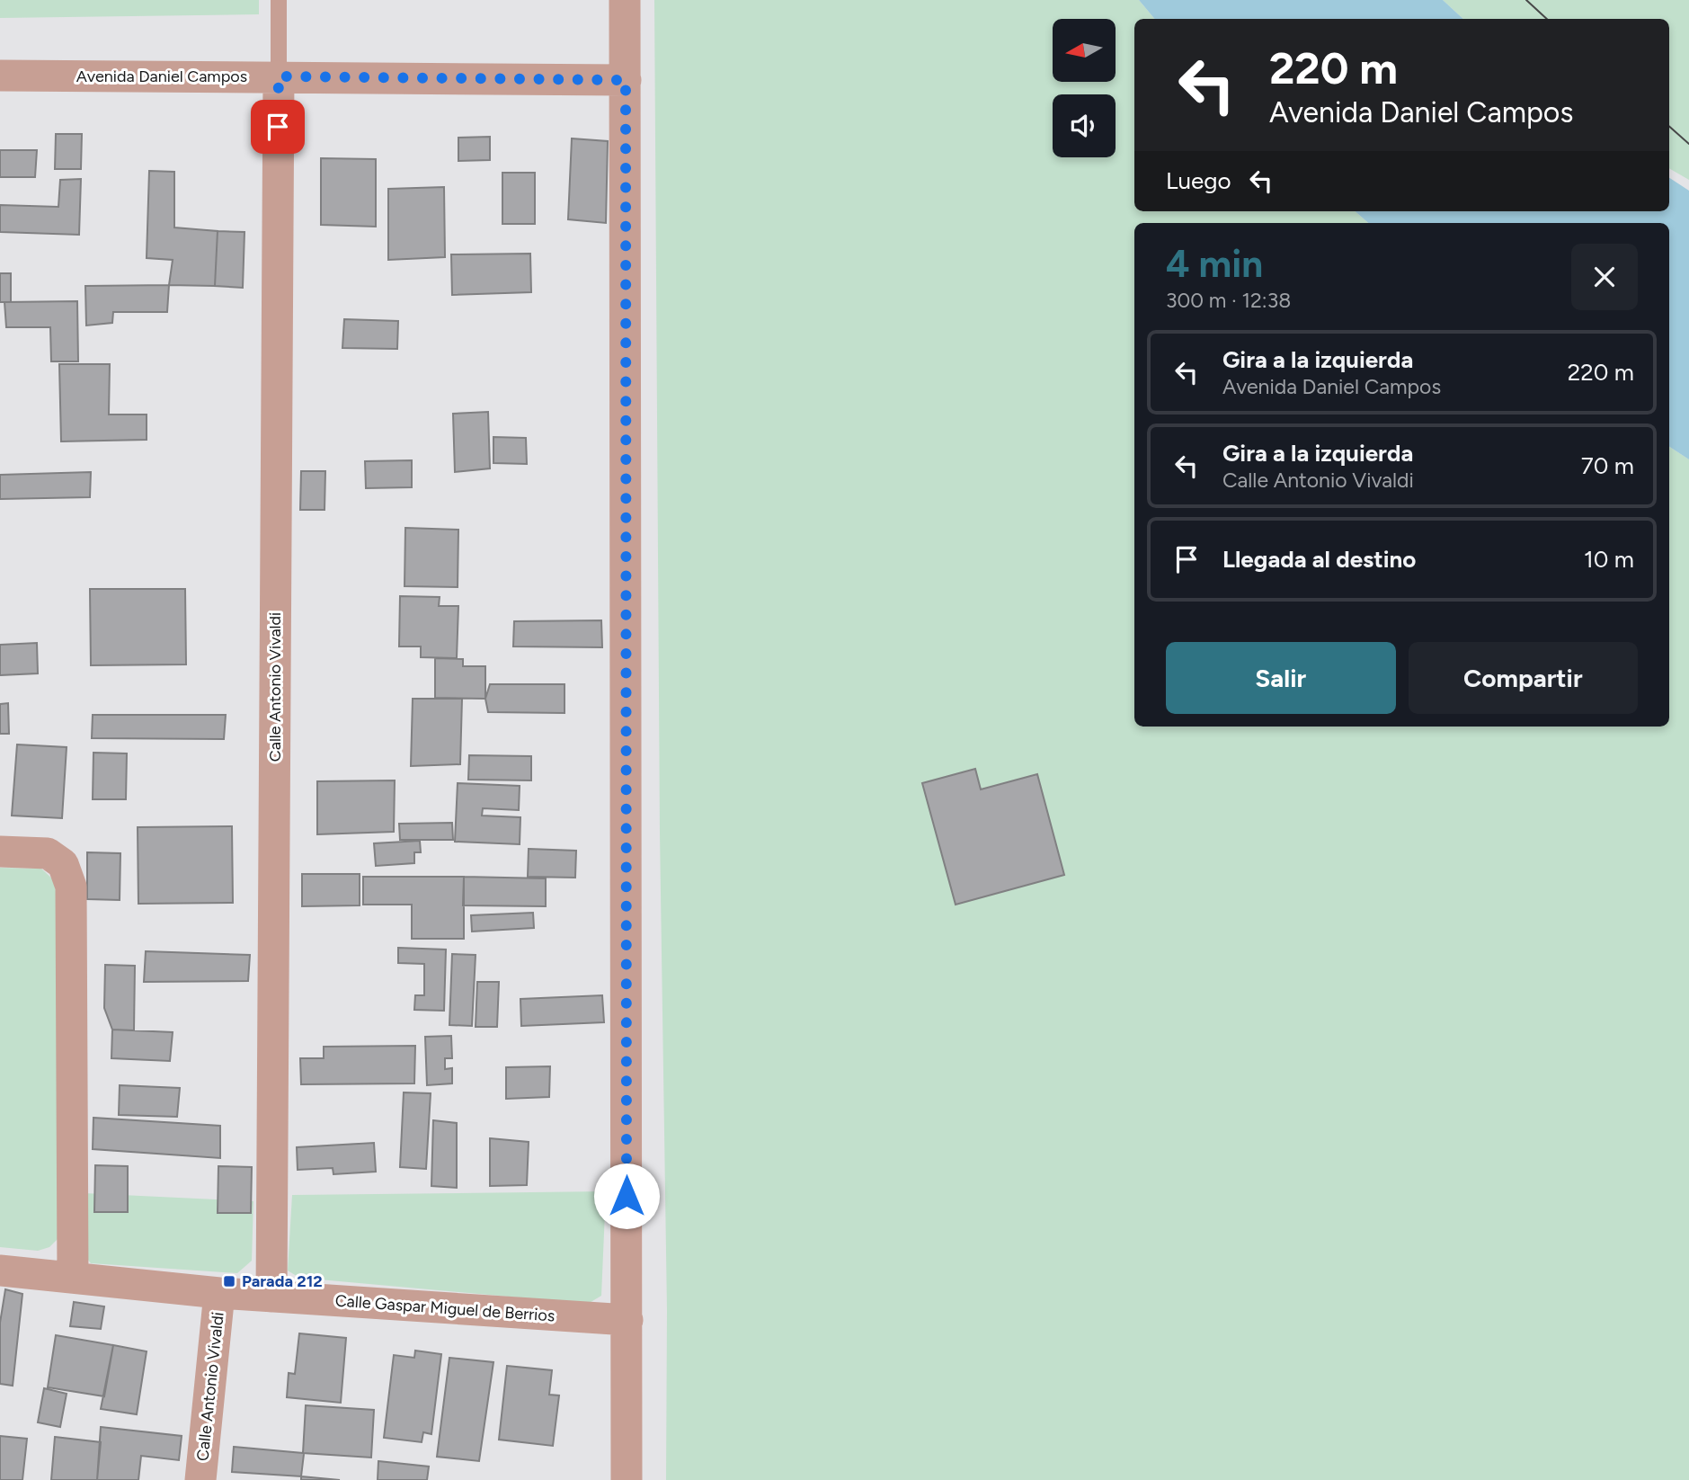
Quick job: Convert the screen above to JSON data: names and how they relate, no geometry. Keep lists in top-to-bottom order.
{
  "streets": {
    "street": ["Avenida Daniel Campos", "Calle Antonio Vivaldi", "Calle Gaspar Miguel de Berrios"]
  },
  "crossings": [
    ["Avenida Daniel Campos", "Calle Antonio Vivaldi"],
    ["Calle Antonio Vivaldi", "Calle Gaspar Miguel de Berrios"]
  ],
  "places": {
    "transit": ["Parada 212"]
  },
  "north": "left",
  "page": {
    "turn": ["220 m", "Avenida Daniel Campos"],
    "then": "Luego",
    "heading": ["4 min", "300 m · 12:38"],
    "list": [
      {
        "name": "Gira a la izquierda",
        "note": "Avenida Daniel Campos",
        "value": "220 m"
      },
      {
        "name": "Gira a la izquierda",
        "note": "Calle Antonio Vivaldi",
        "value": "70 m"
      },
      {
        "name": "Llegada al destino",
        "value": "10 m"
      }
    ],
    "buttons": ["Salir", "Compartir"]
  }
}
